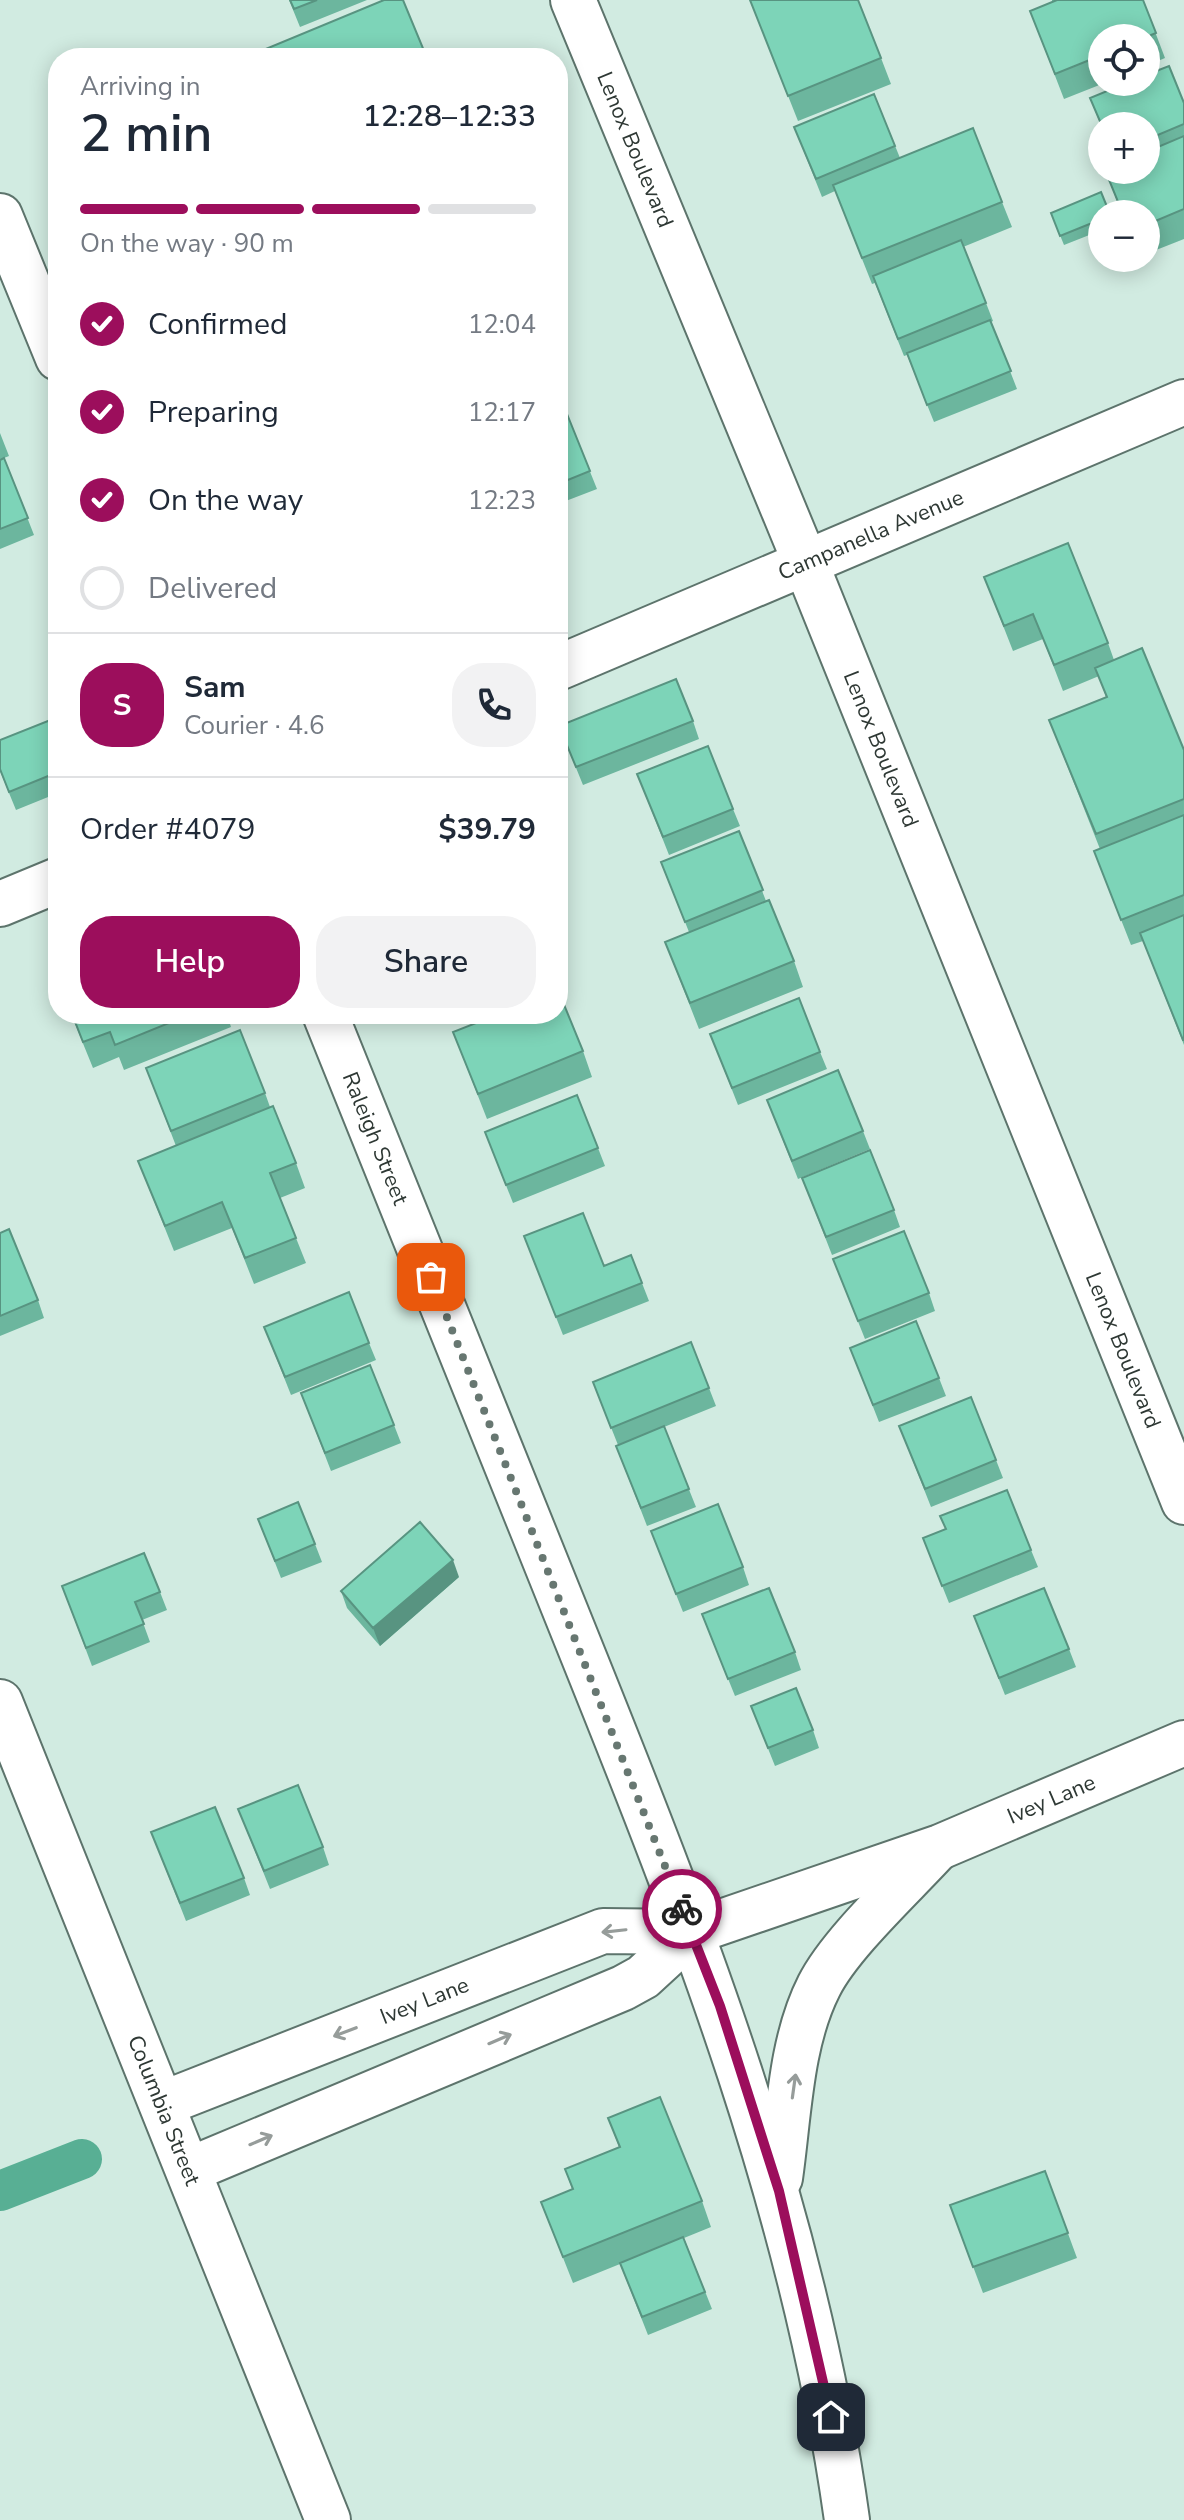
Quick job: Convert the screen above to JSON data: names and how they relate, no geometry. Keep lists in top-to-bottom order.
{
  "streets": {
    "street": [
      "Lenox Boulevard",
      "Campanella Avenue",
      "Raleigh Street",
      "Ivey Lane",
      "Columbia Street"
    ]
  },
  "crossings": [
    ["Lenox Boulevard", "Campanella Avenue"],
    ["Raleigh Street", "Ivey Lane"],
    ["Ivey Lane", "Columbia Street"]
  ],
  "page": {
    "map_buttons": ["+", "−"],
    "heading": ["2 min", "Arriving in", "12:28–12:33"],
    "panel": [
      "Sam",
      "Courier · 4.6",
      "Order #4079",
      "$39.79"
    ],
    "bar": "On the way · 90 m",
    "list": [
      ["Confirmed", "12:04"],
      ["Preparing", "12:17"],
      ["On the way", "12:23"],
      "Delivered"
    ],
    "round": "S",
    "buttons": ["Help", "Share"]
  }
}
